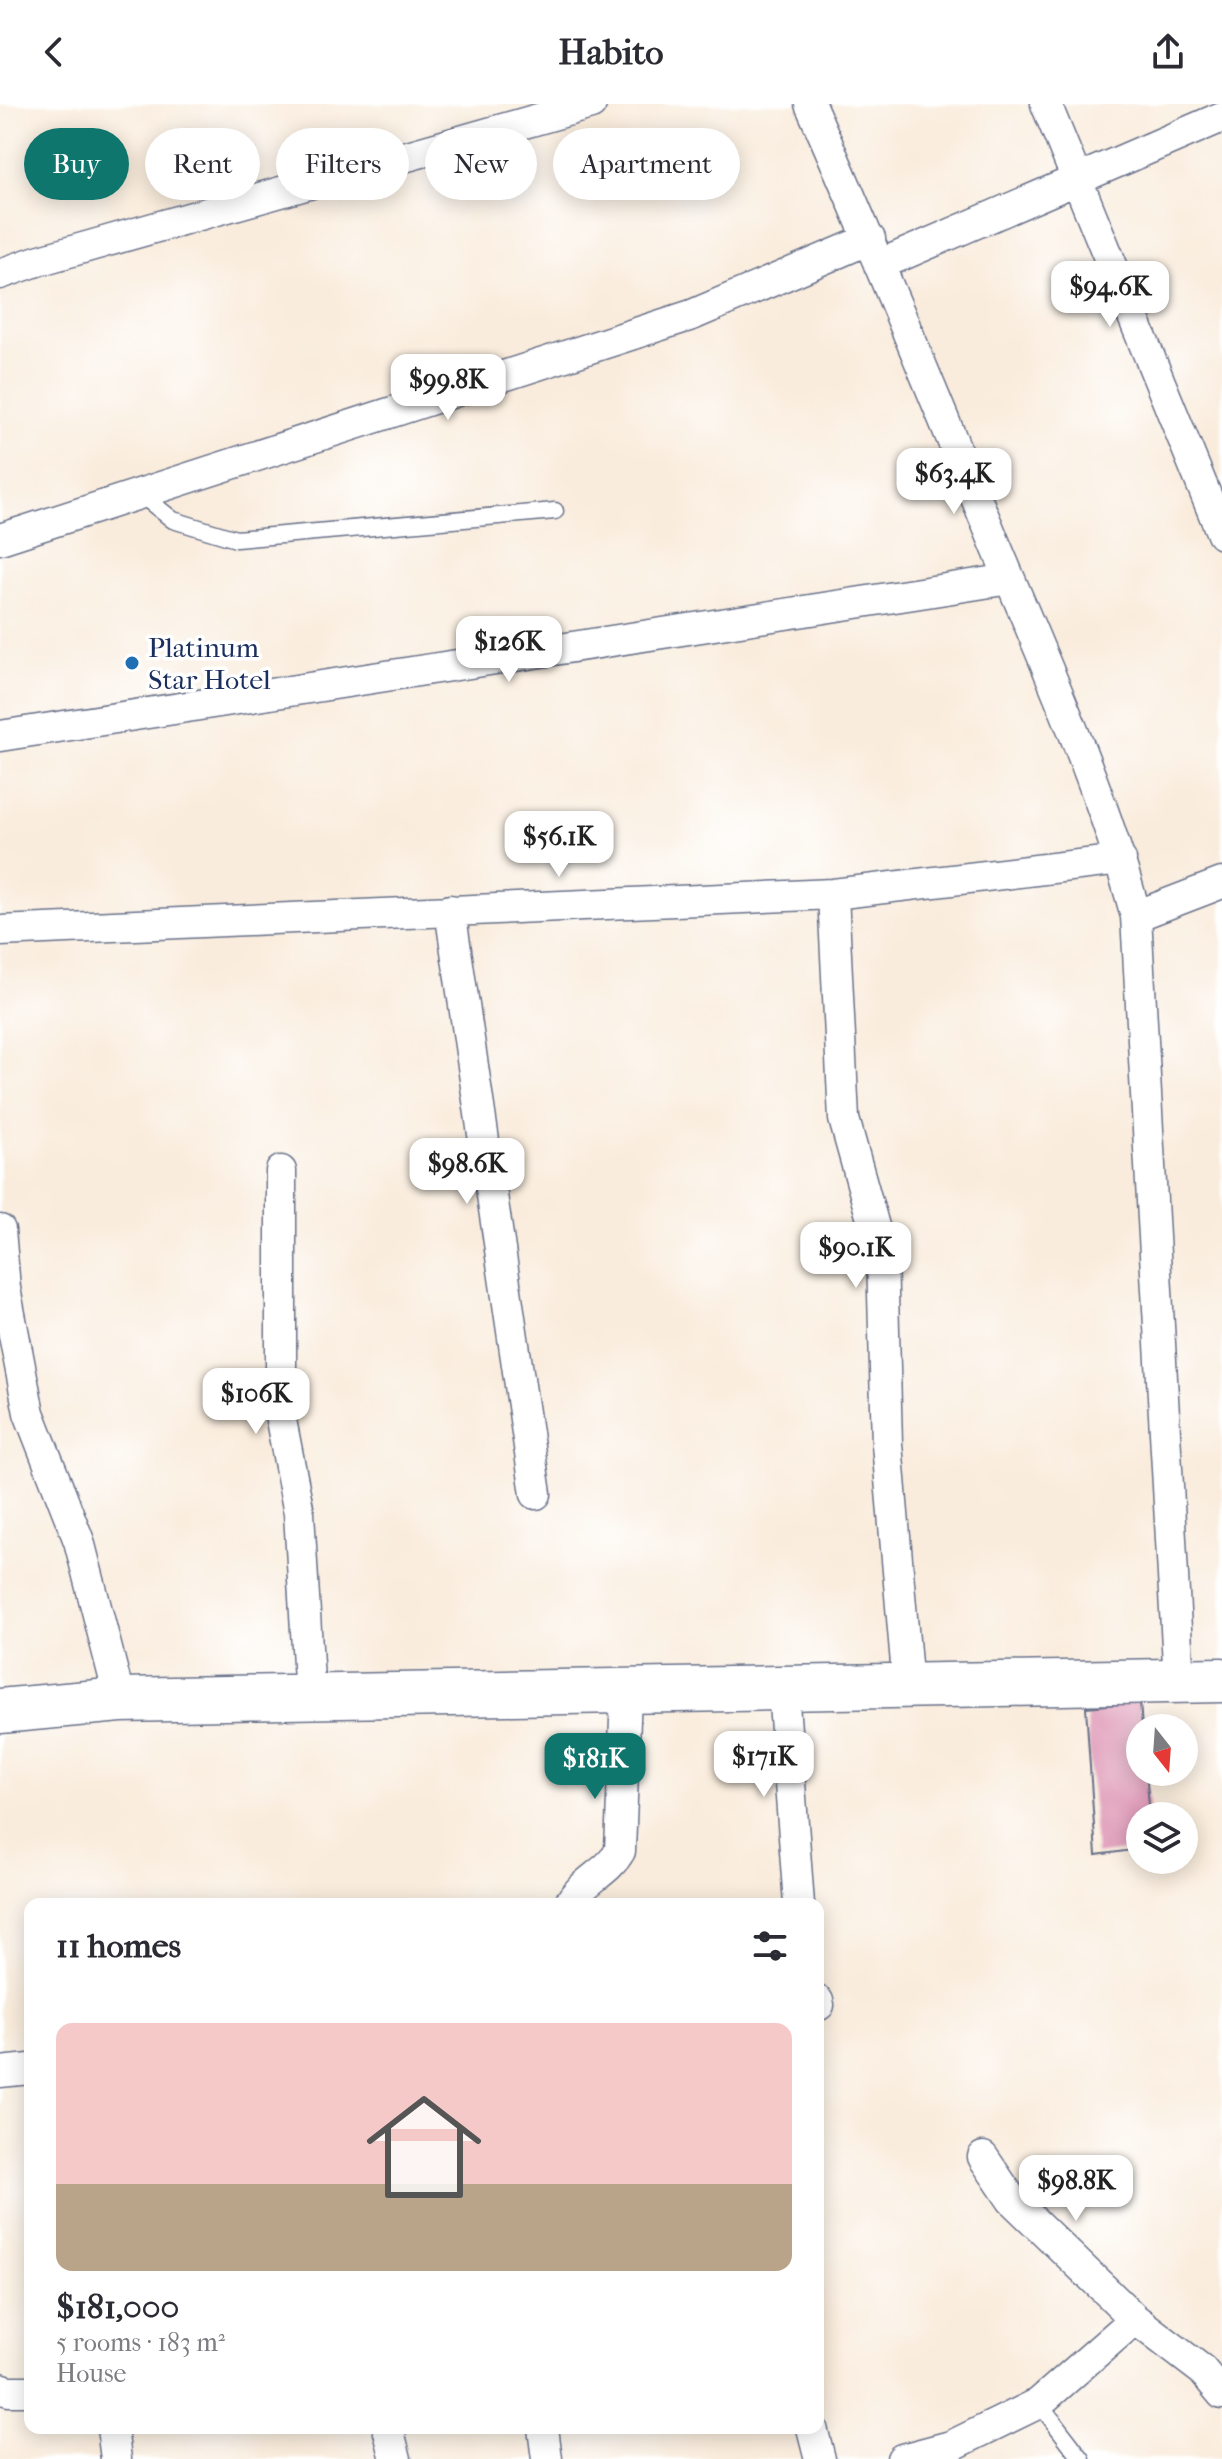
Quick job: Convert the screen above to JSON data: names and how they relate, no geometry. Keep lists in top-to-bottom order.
{
  "places": ["Platinum Star Hotel"],
  "north": "bottom",
  "page": {
    "header": "Habito",
    "chip": [
      "Buy",
      "Rent",
      "Filters",
      "New",
      "Apartment"
    ],
    "price": [
      "$94.6K",
      "$99.8K",
      "$63.4K",
      "$126K",
      "$56.1K",
      "$98.6K",
      "$90.1K",
      "$106K",
      "$171K",
      "$181K",
      "$98.8K"
    ],
    "heading": "11 homes",
    "list": [
      {
        "name": "$181,000",
        "note": "5 rooms · 183 m² · House"
      }
    ]
  }
}
